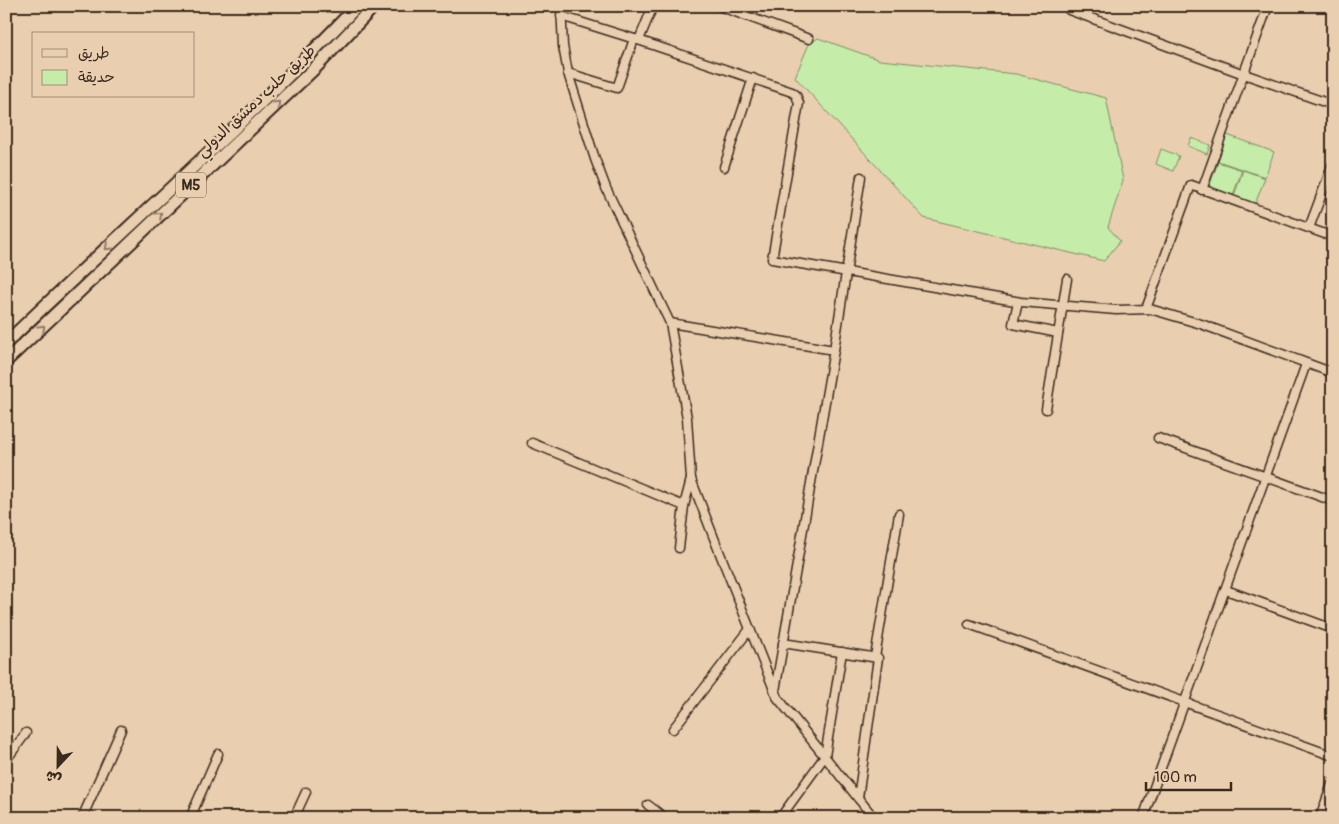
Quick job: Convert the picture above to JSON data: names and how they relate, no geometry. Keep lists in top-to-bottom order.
{
  "streets": {
    "highway": ["طريق حلب دمشق الدولي", "M5"]
  },
  "legend": ["طريق", "حديقة"],
  "scale_bar": "100 m",
  "north": "bottom"
}
